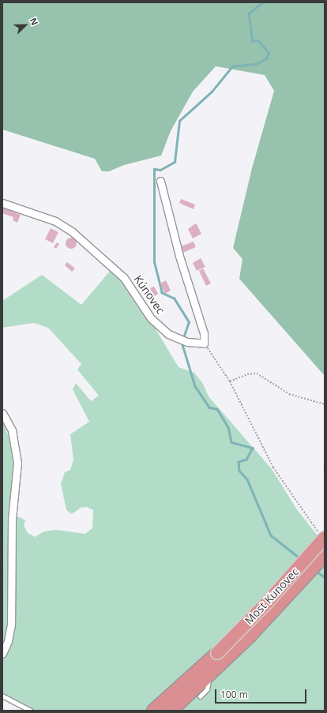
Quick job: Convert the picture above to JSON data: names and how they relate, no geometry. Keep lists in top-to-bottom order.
{
  "streets": {
    "highway": ["Most Kunovec"],
    "street": ["Kúnovec"]
  },
  "scale_bar": "100 m",
  "north": "top right"
}
